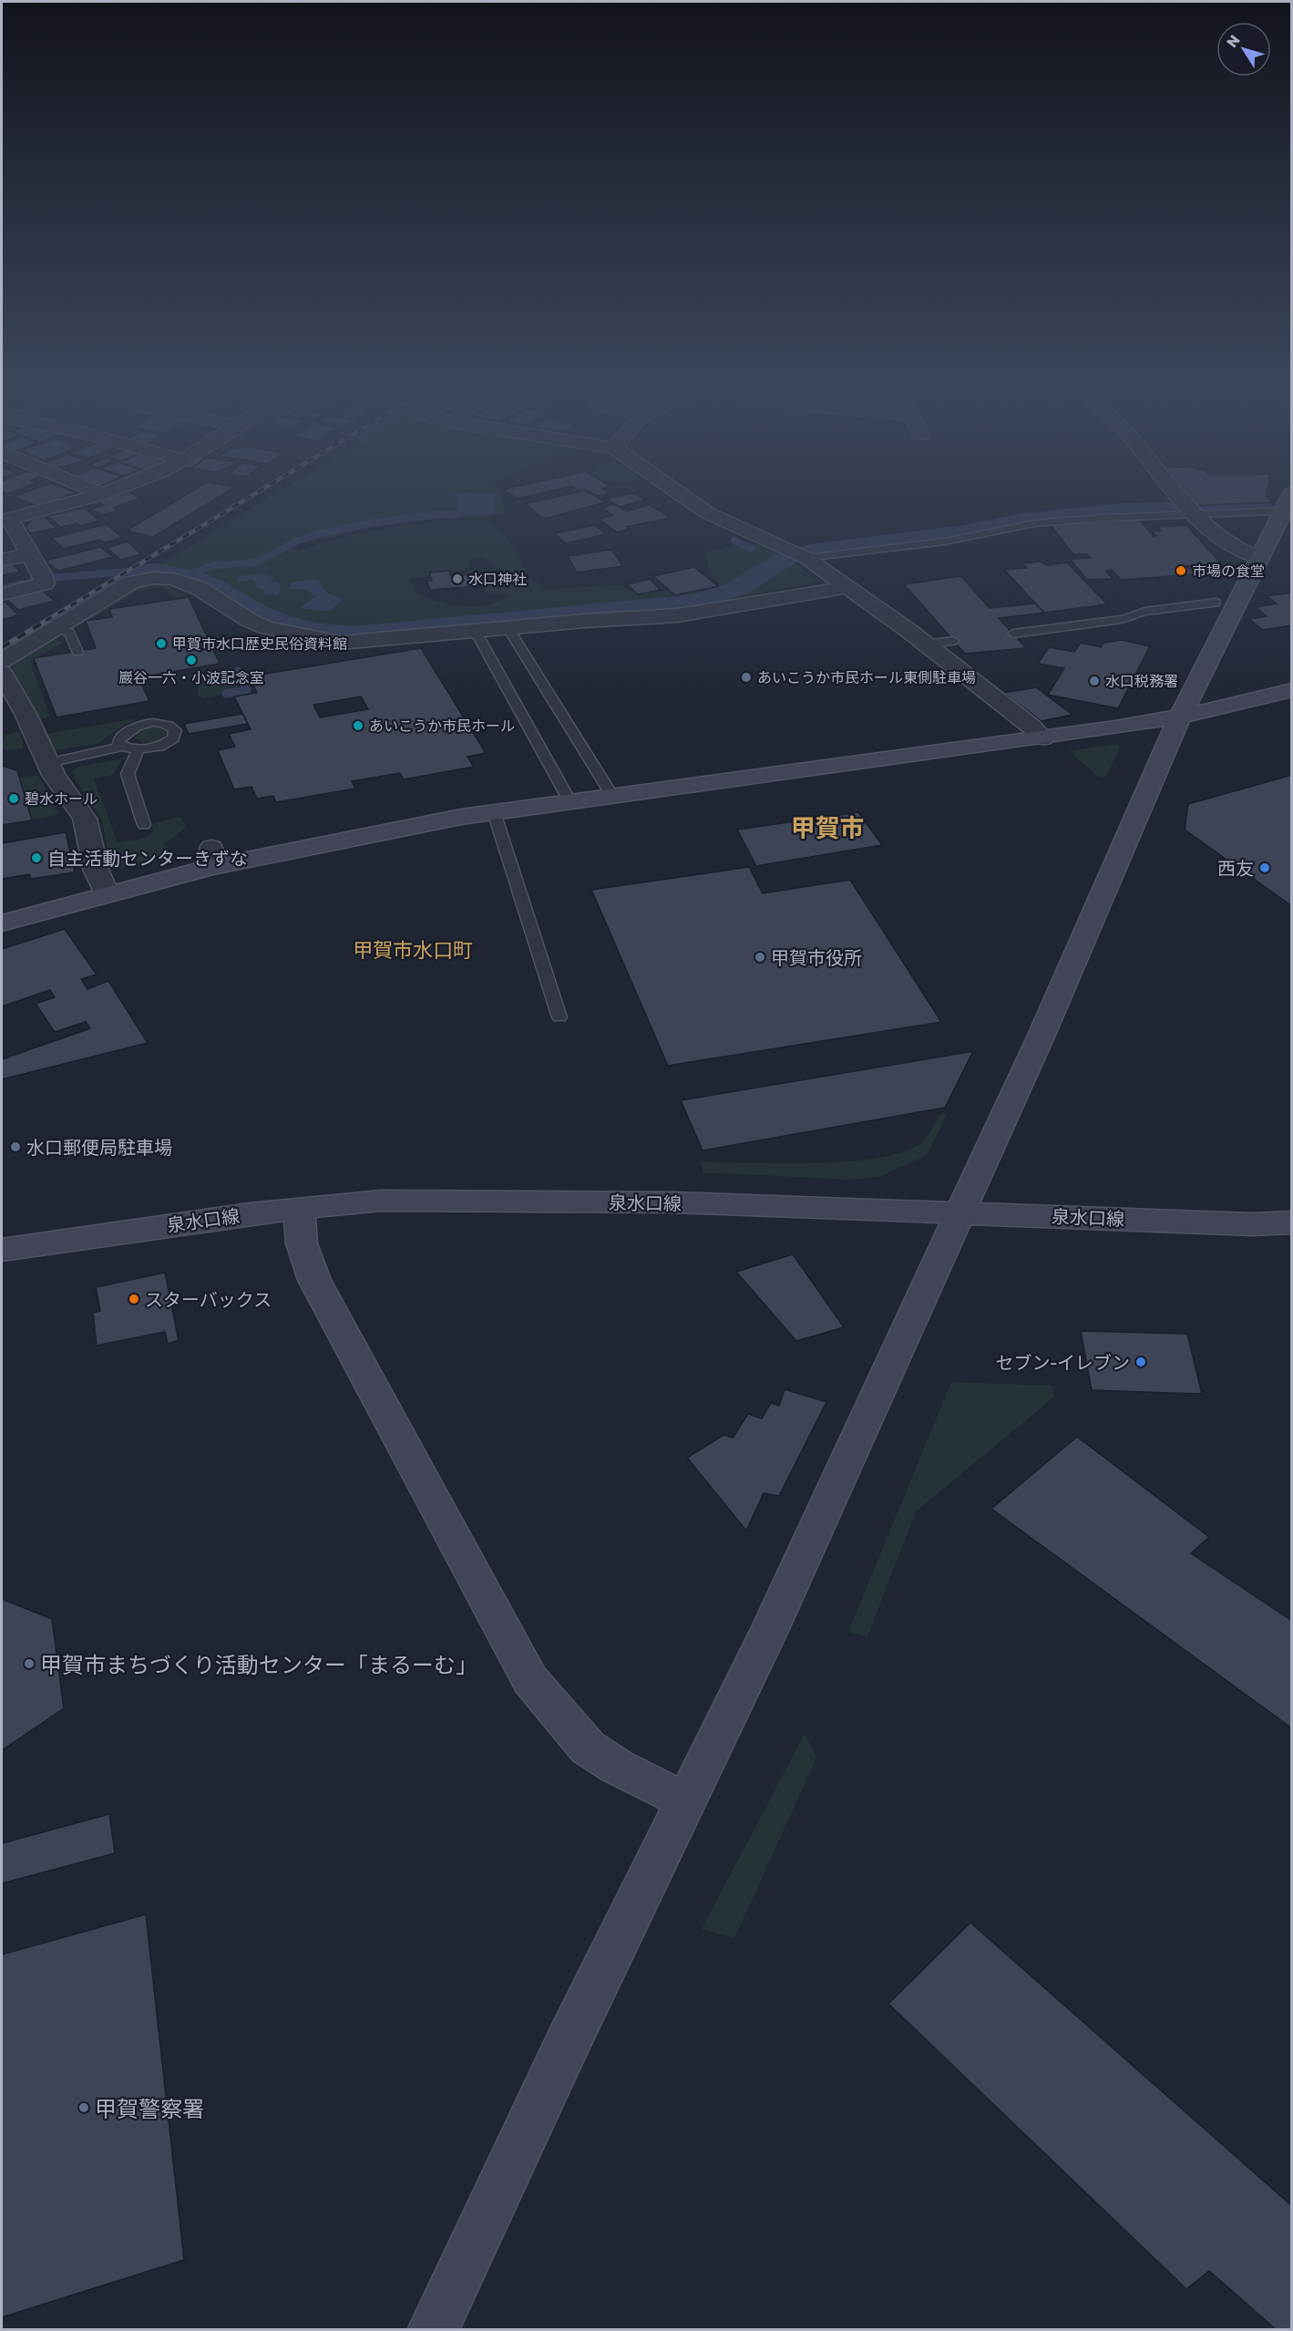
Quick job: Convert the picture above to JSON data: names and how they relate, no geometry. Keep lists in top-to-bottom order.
{
  "streets": {
    "street": ["泉水口線"]
  },
  "districts": ["甲賀市", "甲賀市水口町"],
  "places": [
    "市場の食堂",
    "水口神社",
    "甲賀市水口歴史民俗資料館",
    "巖谷一六・小波記念室",
    "あいこうか市民ホール東側駐車場",
    "水口税務署",
    "あいこうか市民ホール",
    "碧水ホール",
    "自主活動センターきずな",
    "西友",
    "甲賀市役所",
    "水口郵便局駐車場",
    "スターバックス",
    "セブン-イレブン",
    "甲賀市まちづくり活動センター「まるーむ」",
    "甲賀警察署"
  ],
  "north": "top left"
}
